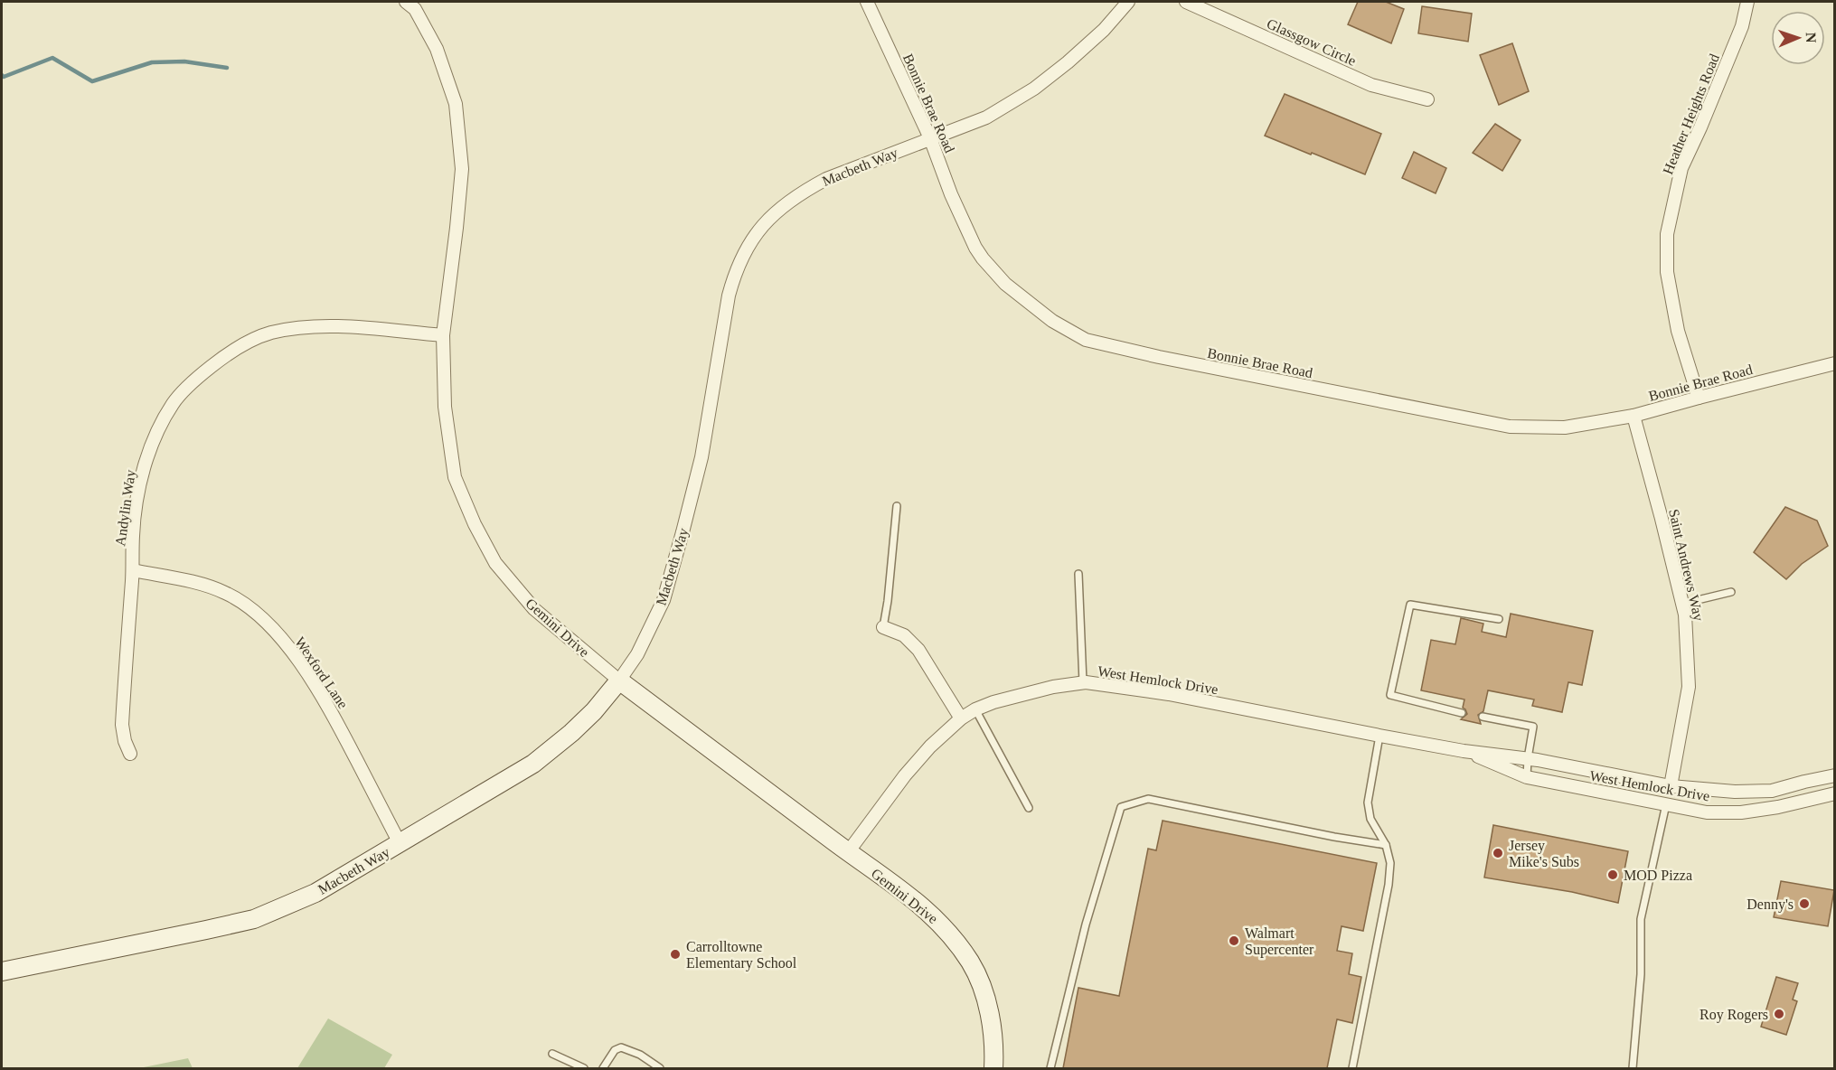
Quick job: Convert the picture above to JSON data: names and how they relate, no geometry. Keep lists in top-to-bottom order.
{
  "streets": {
    "street": [
      "Glassgow Circle",
      "Bonnie Brae Road",
      "Heather Heights Road",
      "Macbeth Way",
      "Andylin Way",
      "Saint Andrews Way",
      "Gemini Drive",
      "Wexford Lane",
      "West Hemlock Drive"
    ]
  },
  "crossings": [
    ["Bonnie Brae Road", "Heather Heights Road"],
    ["Bonnie Brae Road", "Macbeth Way"],
    ["Bonnie Brae Road", "Saint Andrews Way"],
    ["Macbeth Way", "Gemini Drive"],
    ["Macbeth Way", "Wexford Lane"],
    ["Andylin Way", "Gemini Drive"],
    ["Andylin Way", "Wexford Lane"],
    ["Saint Andrews Way", "West Hemlock Drive"],
    ["Gemini Drive", "West Hemlock Drive"]
  ],
  "places": [
    "Jersey Mike's Subs",
    "MOD Pizza",
    "Denny's",
    "Walmart Supercenter",
    "Carrolltowne Elementary School",
    "Roy Rogers"
  ],
  "north": "right"
}
